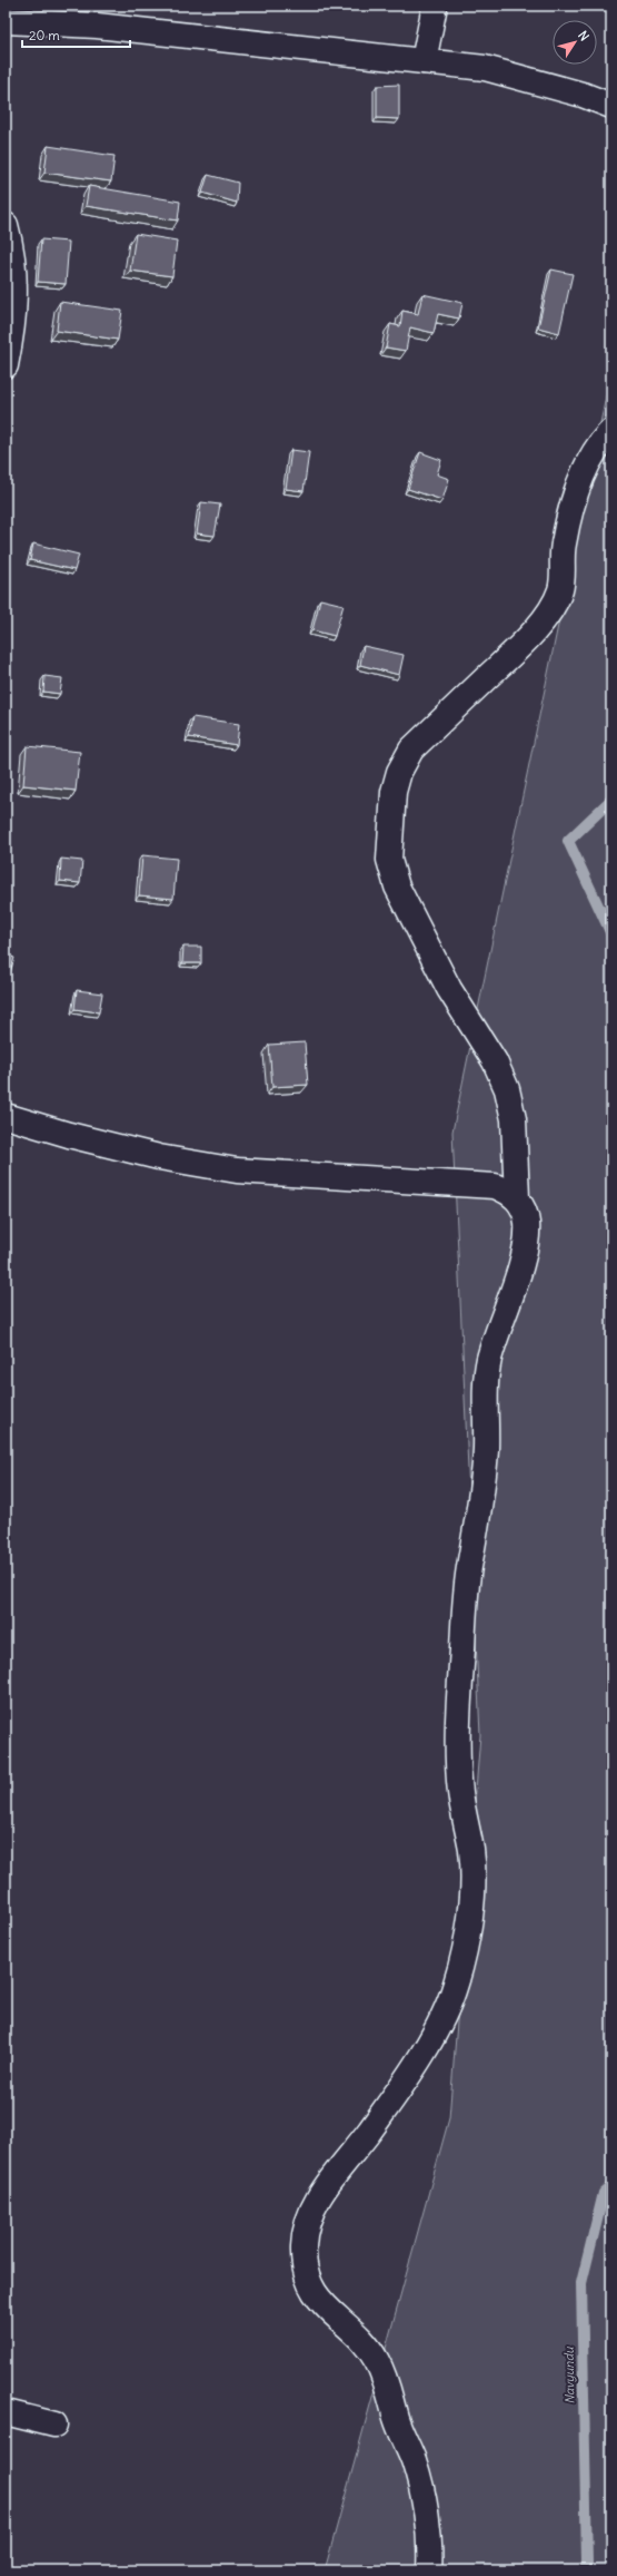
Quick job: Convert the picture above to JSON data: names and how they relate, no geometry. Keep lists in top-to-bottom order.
{
  "water": ["Navyundu"],
  "scale_bar": "20 m",
  "north": "top right"
}
